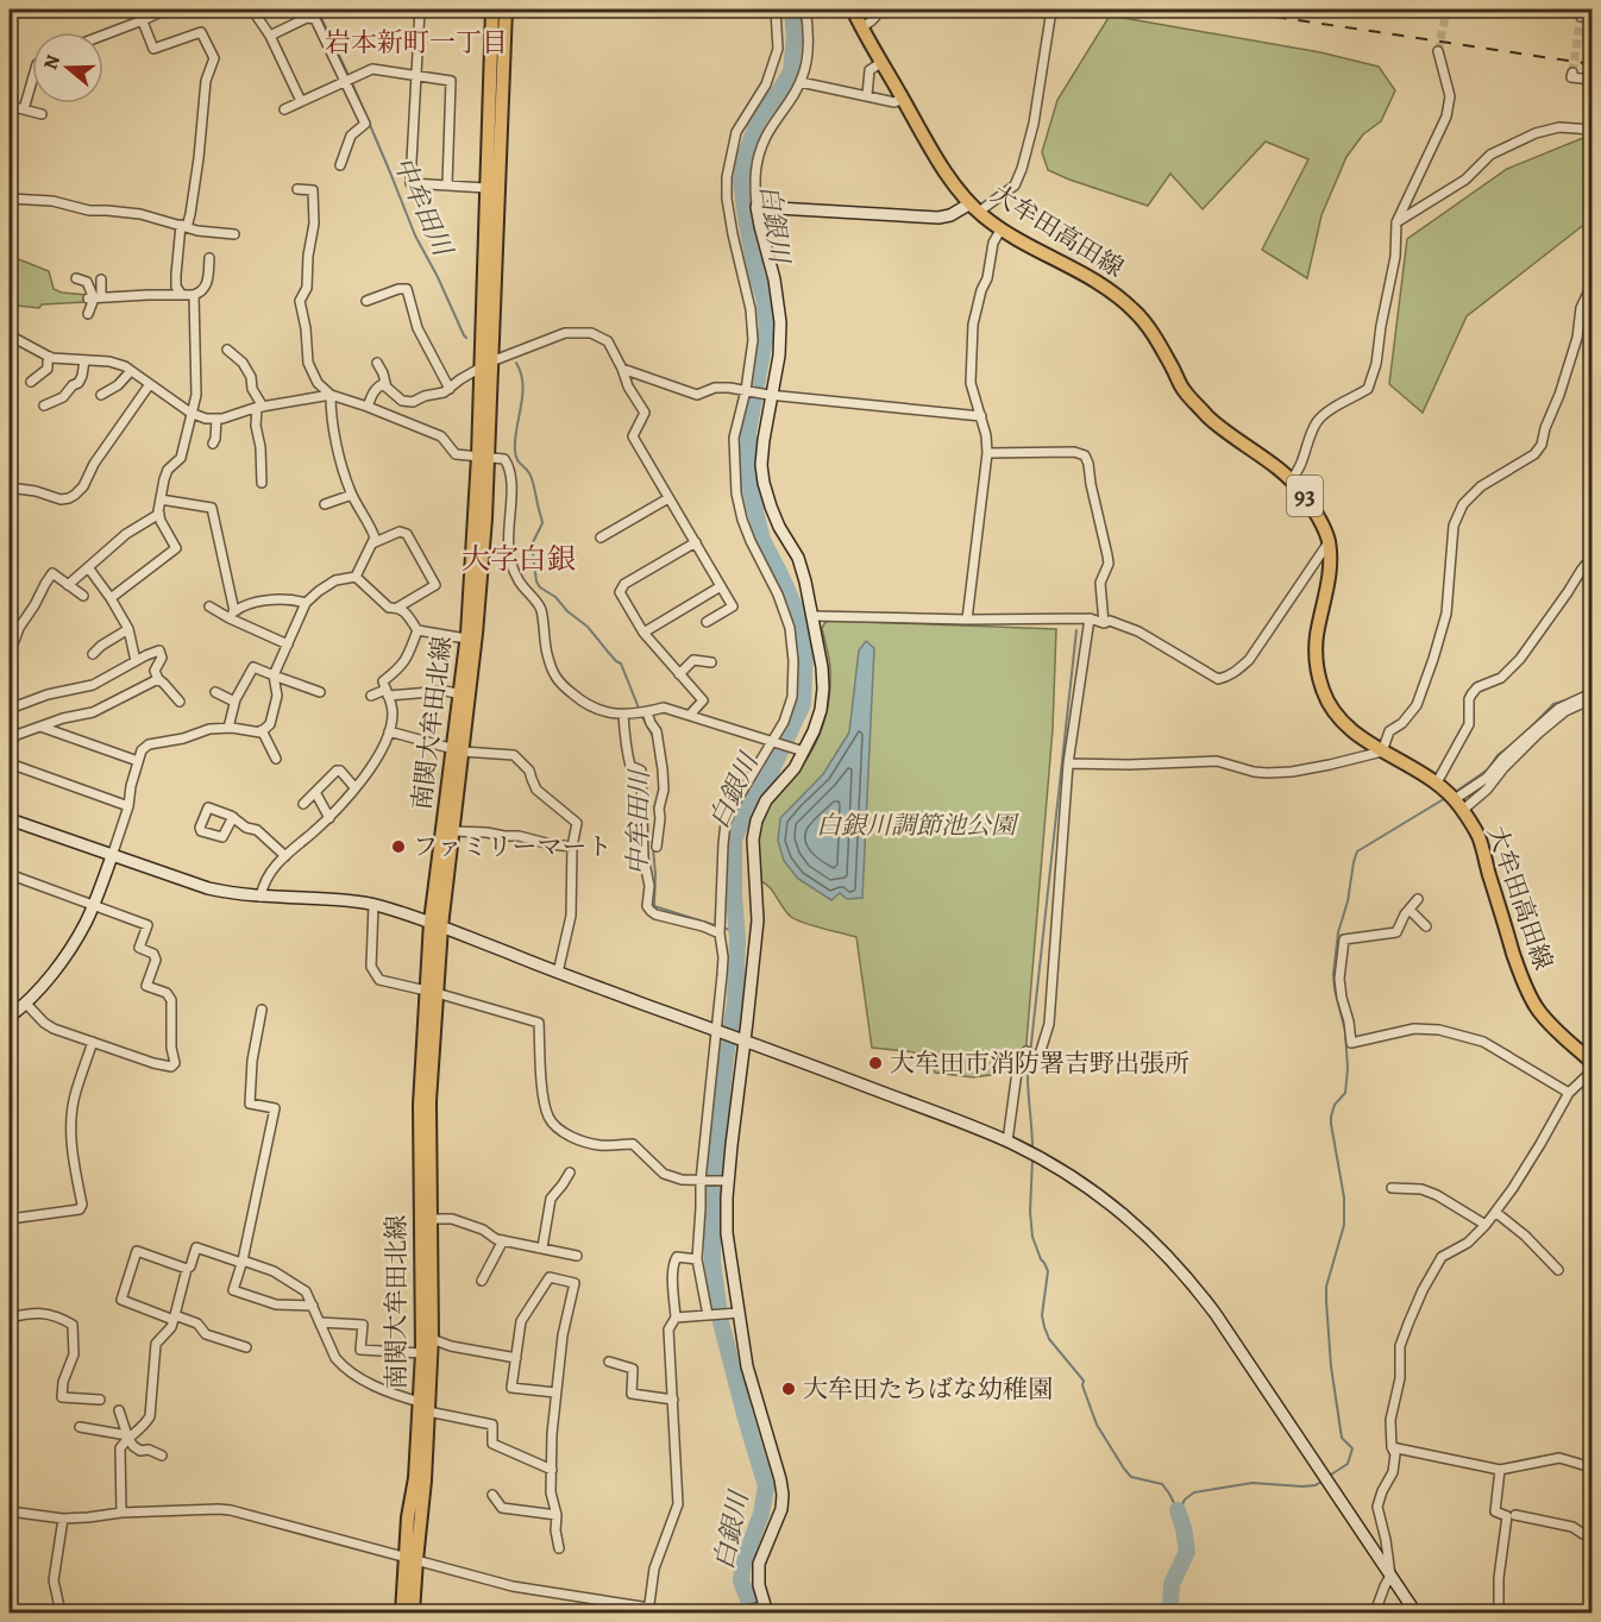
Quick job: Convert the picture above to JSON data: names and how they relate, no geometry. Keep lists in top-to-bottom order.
{
  "streets": {
    "main road": ["大牟田高田線", "93", "南関大牟田北線"]
  },
  "districts": ["岩本新町一丁目", "大字白銀"],
  "water": ["中牟田川", "白銀川"],
  "parks": ["白銀川調節池公園"],
  "places": ["ファミリーマート", "大牟田市消防署吉野出張所", "大牟田たちばな幼稚園"],
  "north": "left"
}
